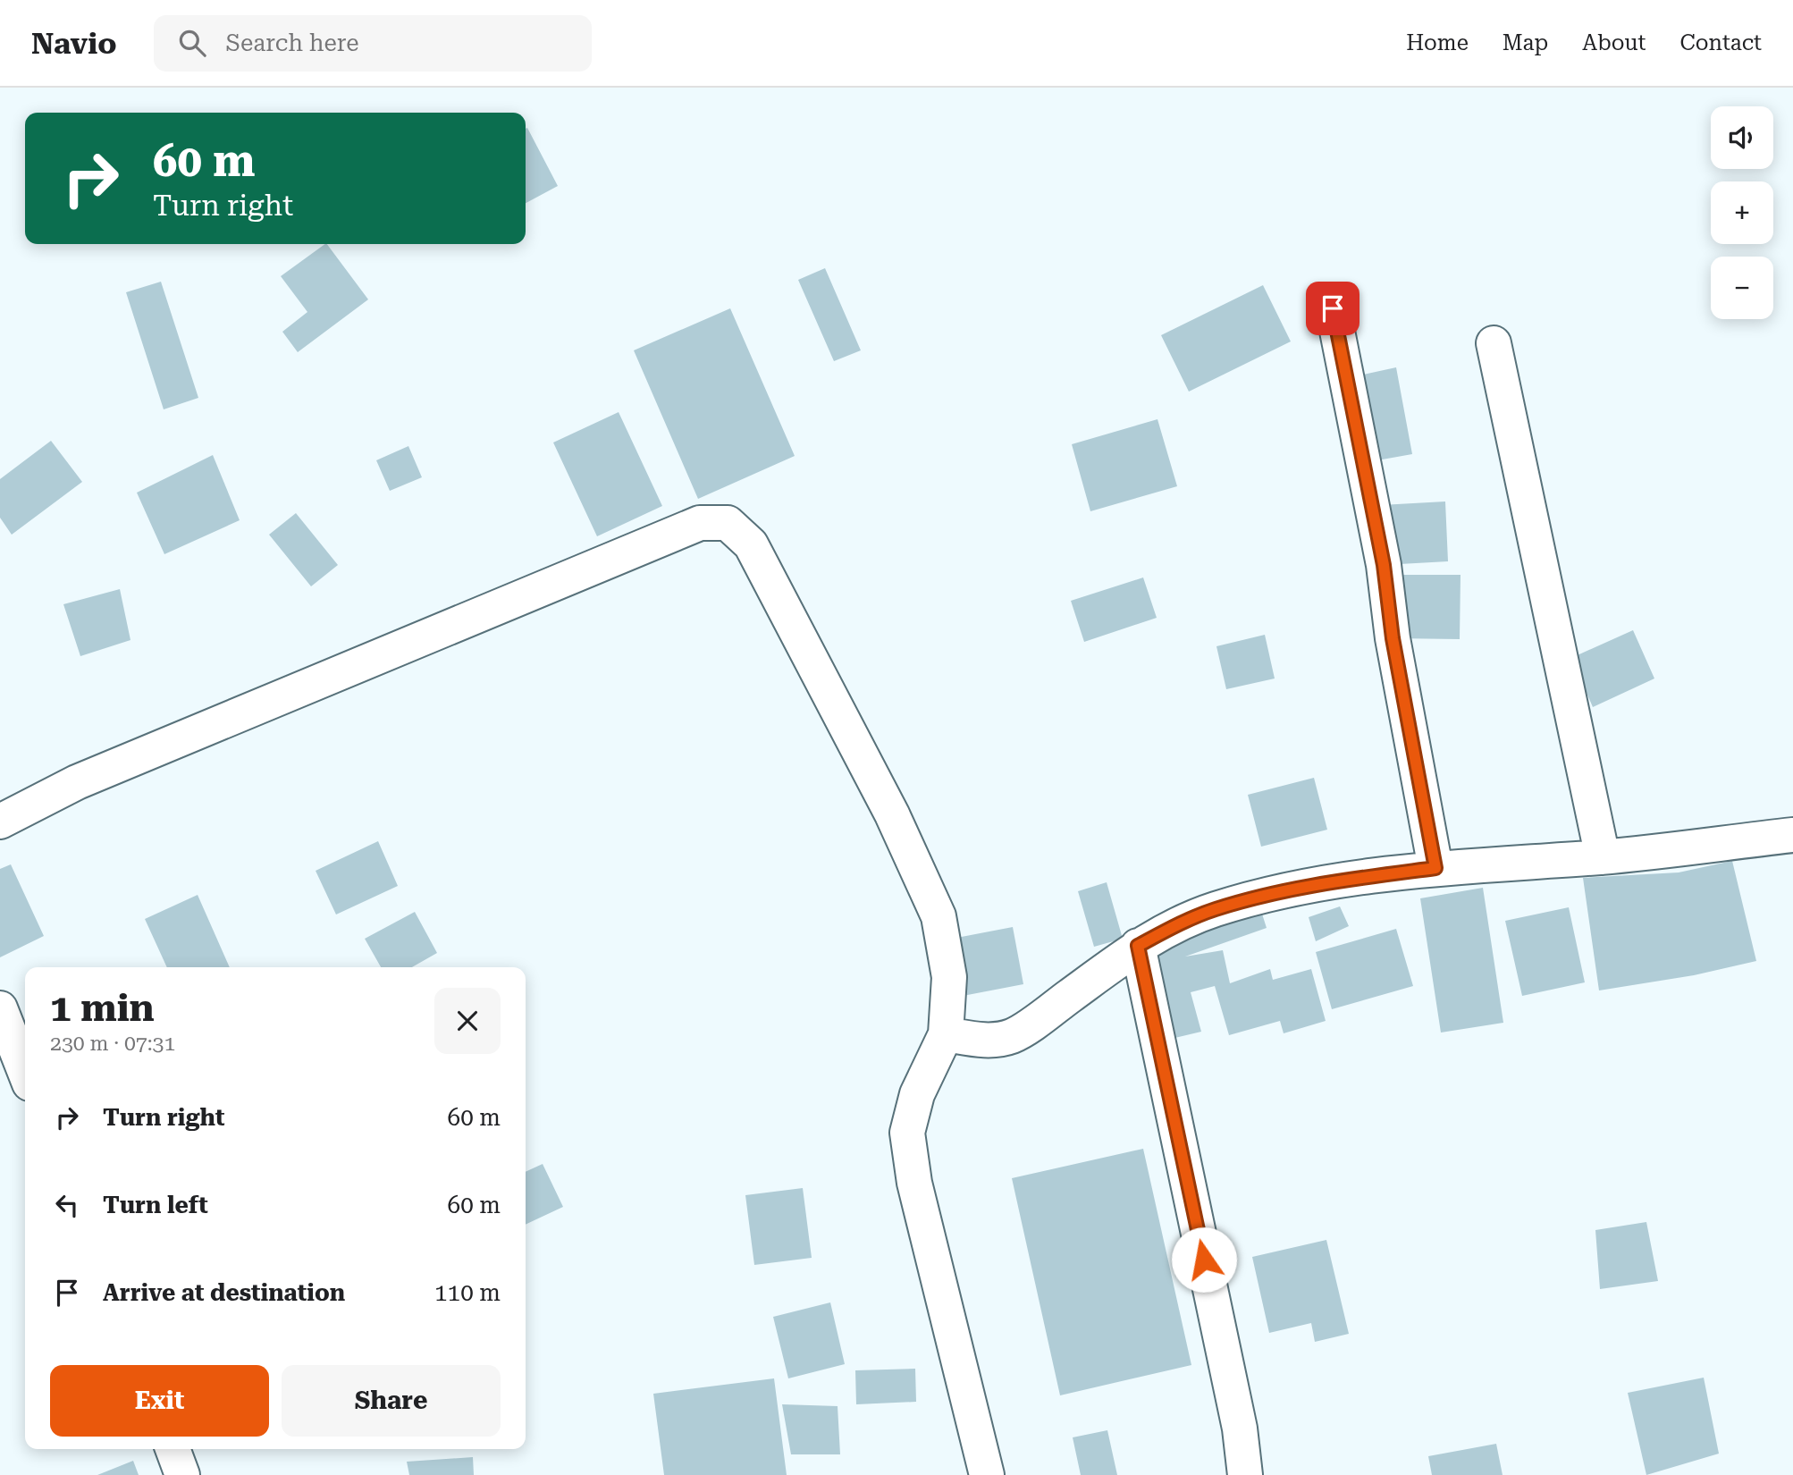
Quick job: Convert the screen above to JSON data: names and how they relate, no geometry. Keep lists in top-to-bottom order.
{
  "page": {
    "header": "Navio",
    "search": "Search here",
    "nav": [
      "Home",
      "Map",
      "About",
      "Contact"
    ],
    "map_buttons": ["+", "−"],
    "turn": ["60 m", "Turn right"],
    "heading": ["1 min", "230 m · 07:31"],
    "list": [
      {
        "name": "Turn right",
        "value": "60 m"
      },
      {
        "name": "Turn left",
        "value": "60 m"
      },
      {
        "name": "Arrive at destination",
        "value": "110 m"
      }
    ],
    "buttons": ["Exit", "Share"]
  }
}
